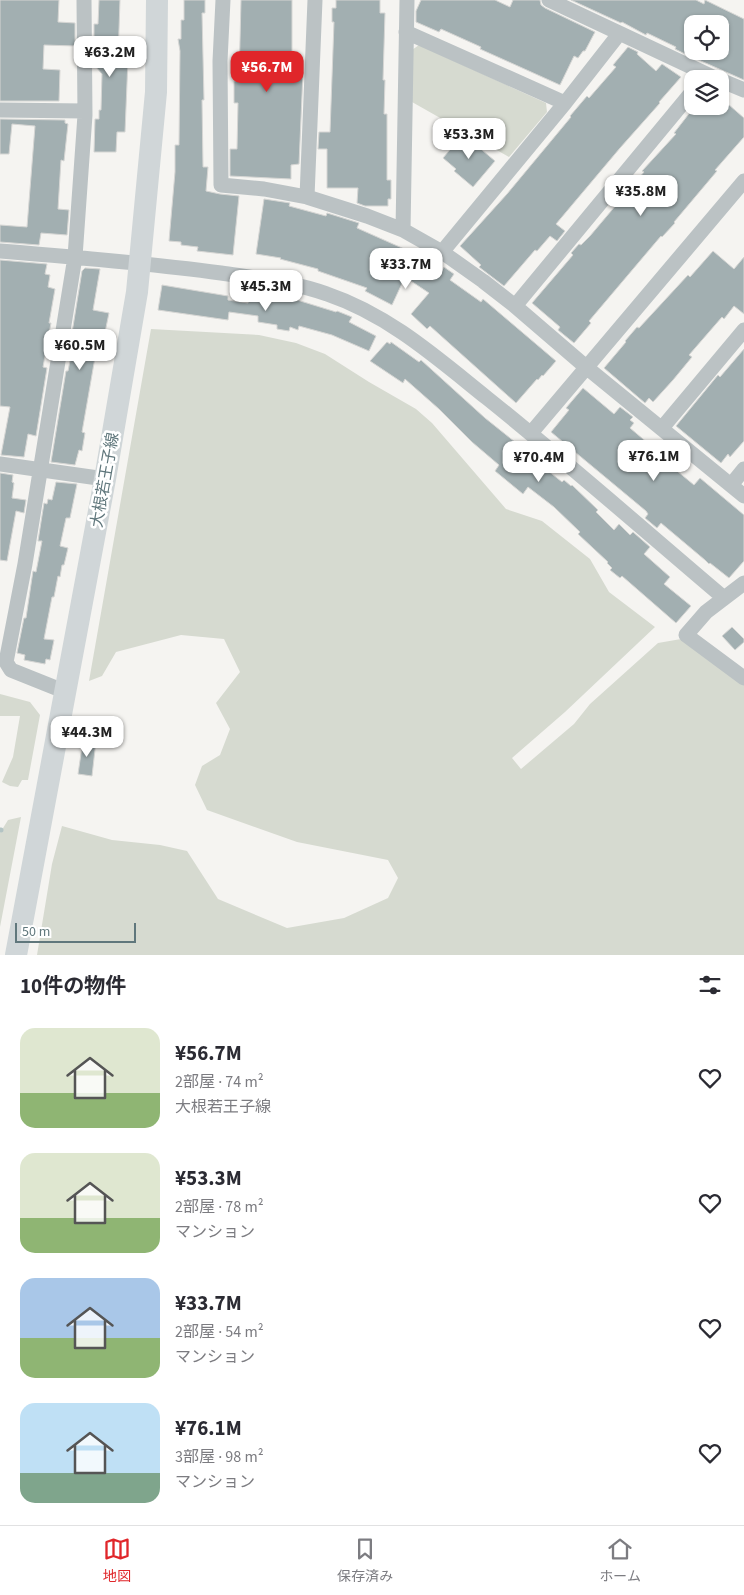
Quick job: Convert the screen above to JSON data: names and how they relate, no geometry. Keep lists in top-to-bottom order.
{
  "streets": {
    "street": ["大根若王子線"]
  },
  "scale_bar": "50 m",
  "page": {
    "price": [
      "¥63.2M",
      "¥56.7M",
      "¥53.3M",
      "¥35.8M",
      "¥33.7M",
      "¥45.3M",
      "¥60.5M",
      "¥76.1M",
      "¥70.4M",
      "¥44.3M"
    ],
    "scale": "50 m",
    "heading": "10件の物件",
    "list": [
      {
        "name": "¥56.7M",
        "note": "2部屋 · 74 m² · 大根若王子線"
      },
      {
        "name": "¥53.3M",
        "note": "2部屋 · 78 m² · マンション"
      },
      {
        "name": "¥33.7M",
        "note": "2部屋 · 54 m² · マンション"
      },
      {
        "name": "¥76.1M",
        "note": "3部屋 · 98 m² · マンション"
      }
    ],
    "tabs": ["地図", "保存済み", "ホーム"]
  }
}
